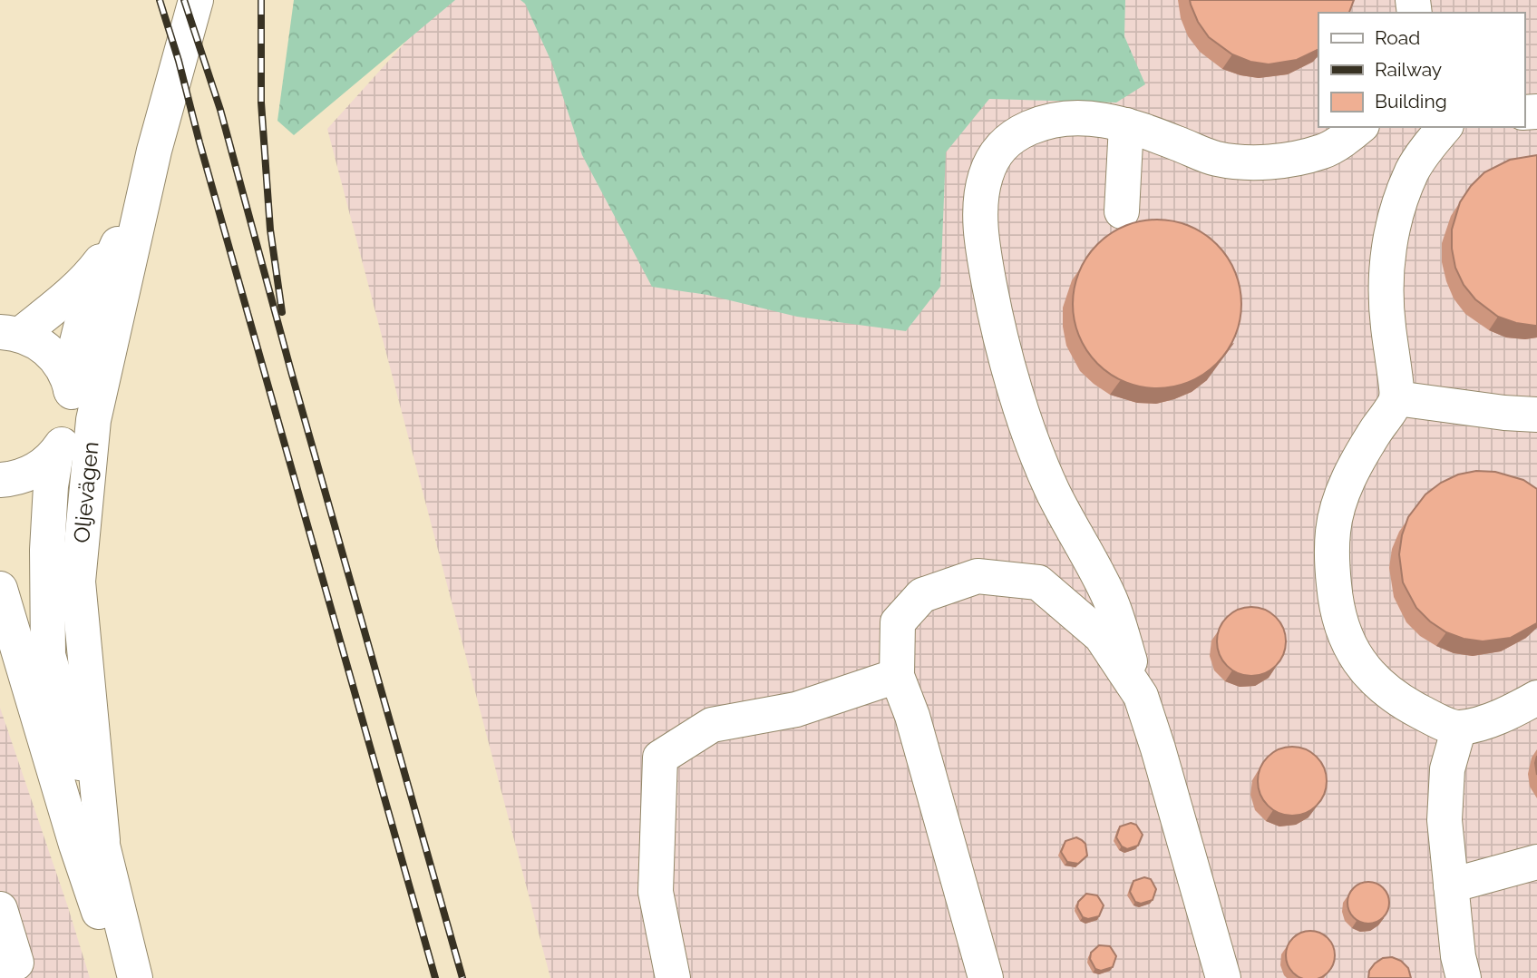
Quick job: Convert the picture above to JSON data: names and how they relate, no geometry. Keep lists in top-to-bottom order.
{
  "streets": {
    "street": ["Oljevägen"]
  },
  "legend": ["Road", "Railway", "Building"]
}
